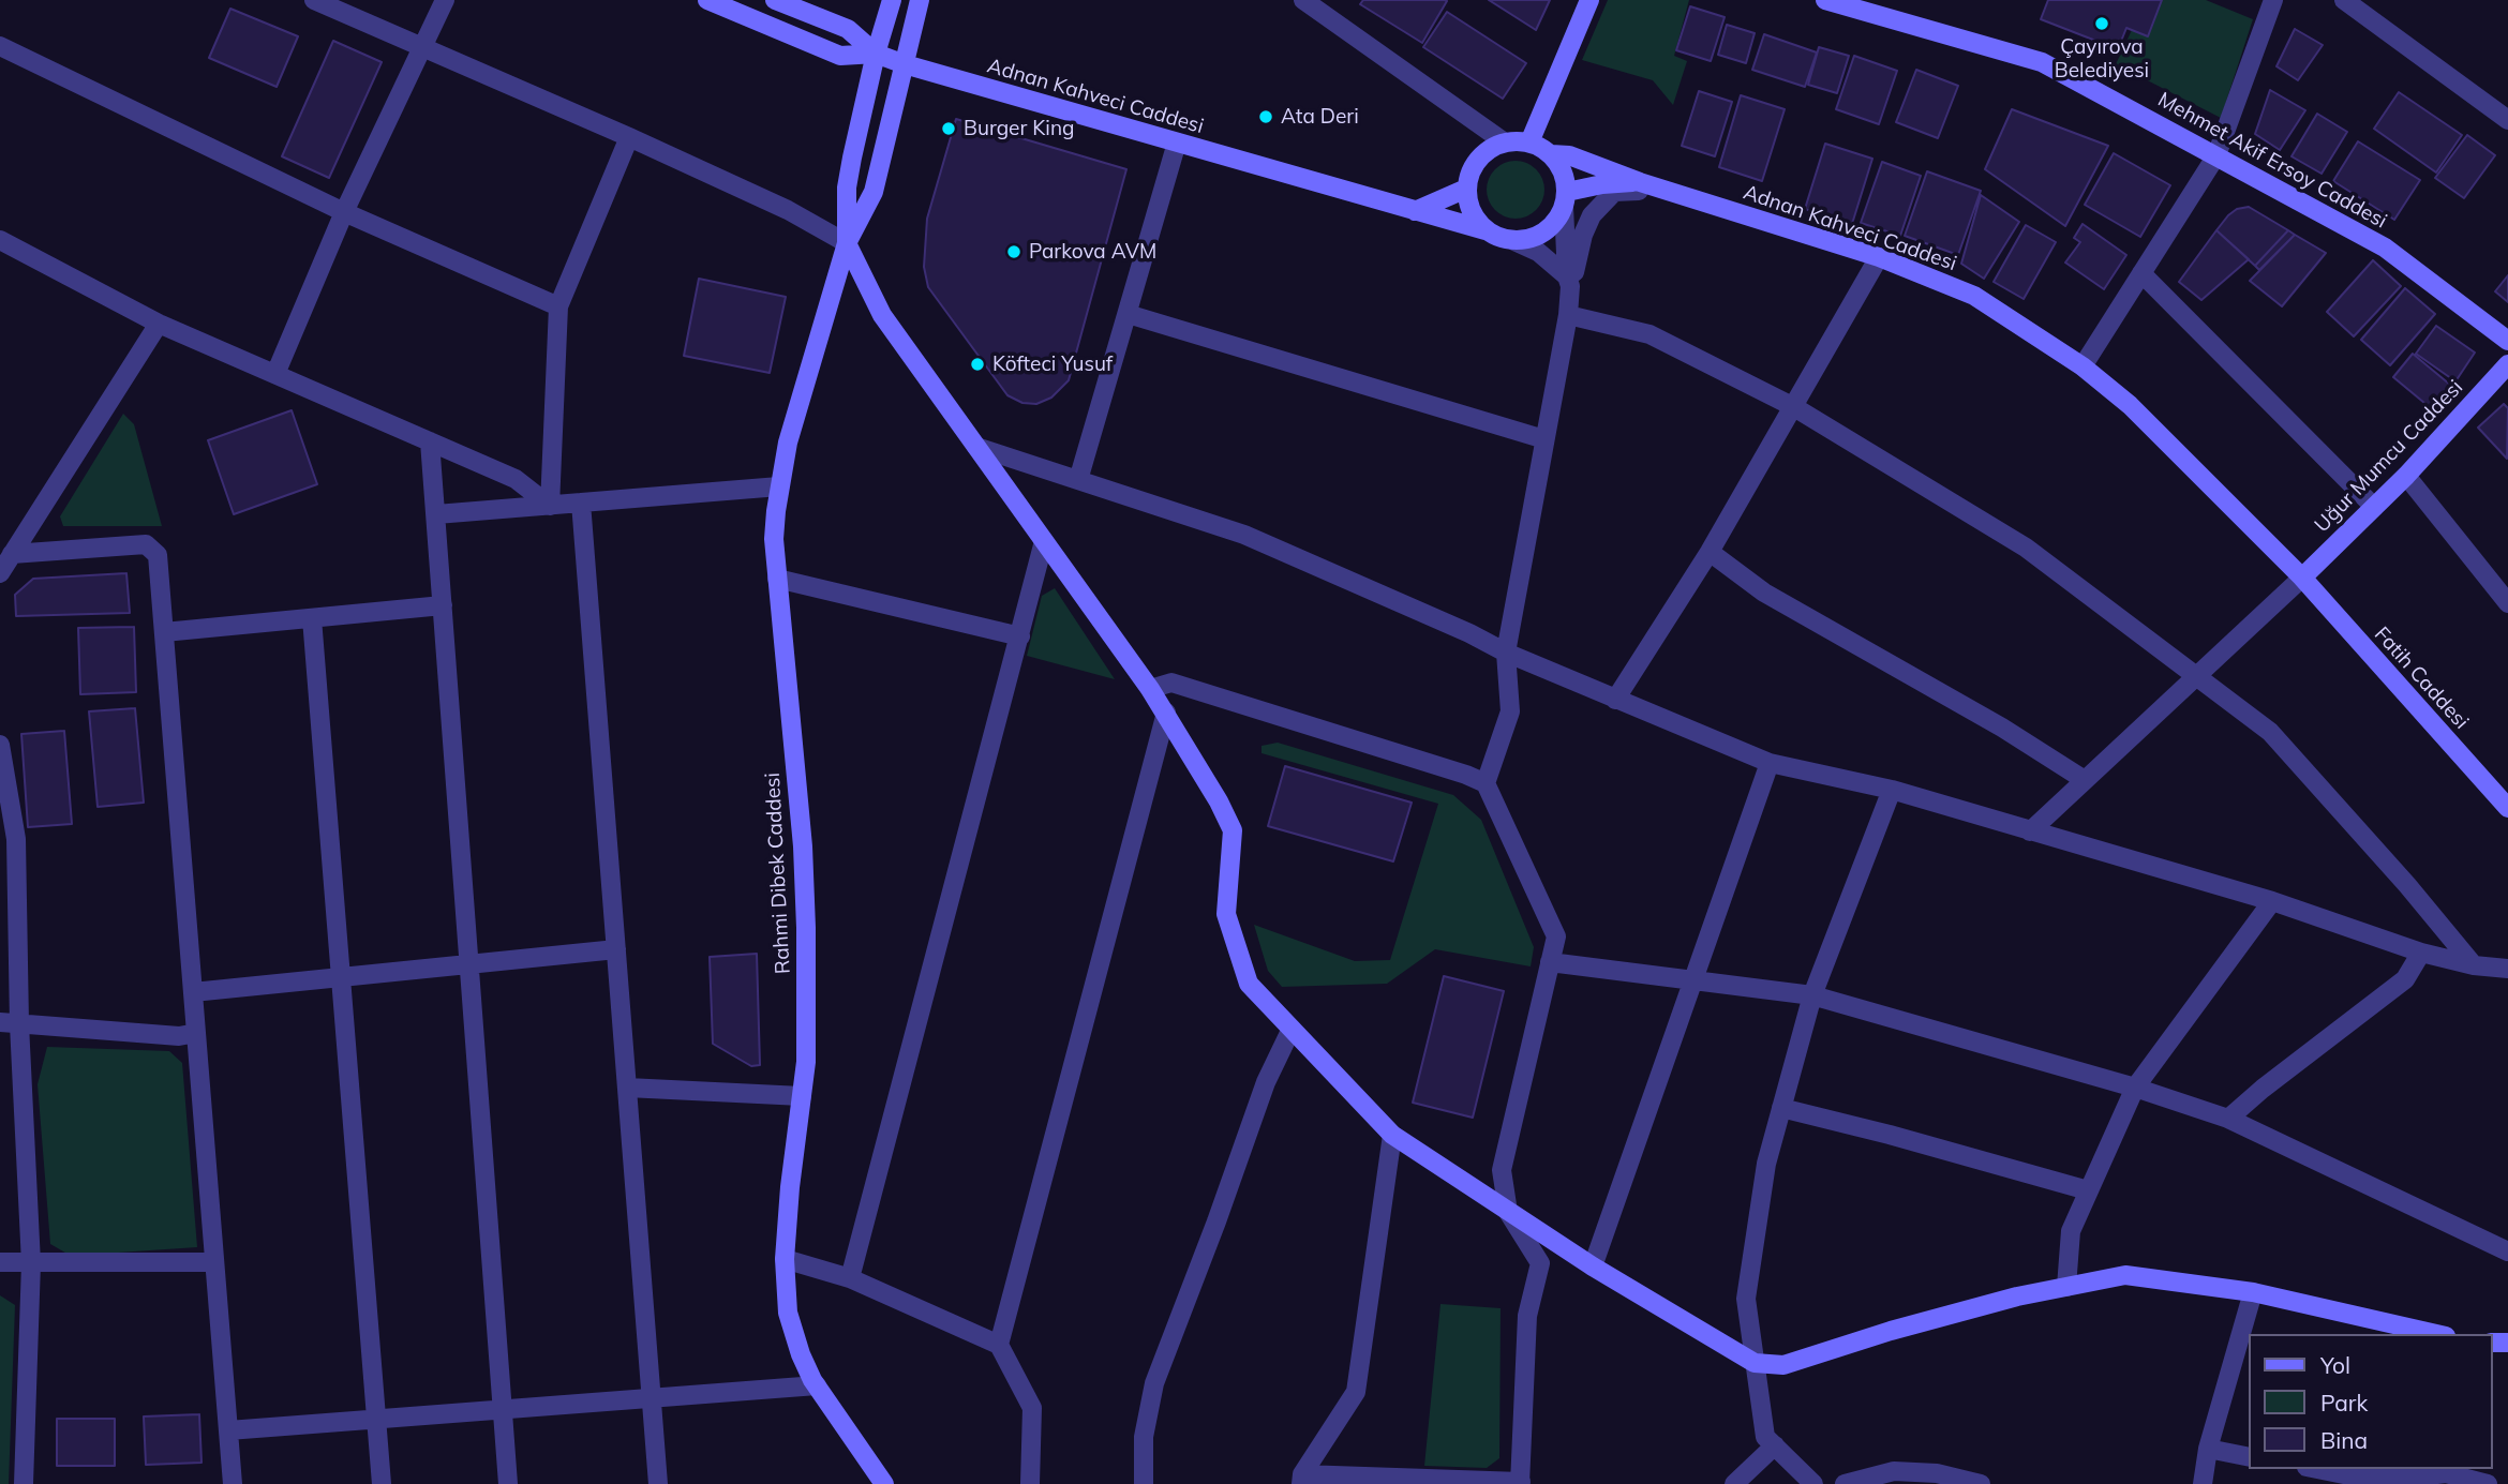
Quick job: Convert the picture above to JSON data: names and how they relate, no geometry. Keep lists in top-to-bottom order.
{
  "streets": {
    "street": [
      "Adnan Kahveci Caddesi",
      "Mehmet Akif Ersoy Caddesi",
      "Uğur Mumcu Caddesi",
      "Fatih Caddesi",
      "Rahmi Dibek Caddesi"
    ]
  },
  "crossings": [
    ["Adnan Kahveci Caddesi", "Uğur Mumcu Caddesi"],
    ["Adnan Kahveci Caddesi", "Fatih Caddesi"],
    ["Adnan Kahveci Caddesi", "Rahmi Dibek Caddesi"],
    ["Uğur Mumcu Caddesi", "Fatih Caddesi"]
  ],
  "places": [
    "Çayırova Belediyesi",
    "Ata Deri",
    "Burger King",
    "Parkova AVM",
    "Köfteci Yusuf"
  ],
  "legend": ["Yol", "Park", "Bina"]
}
